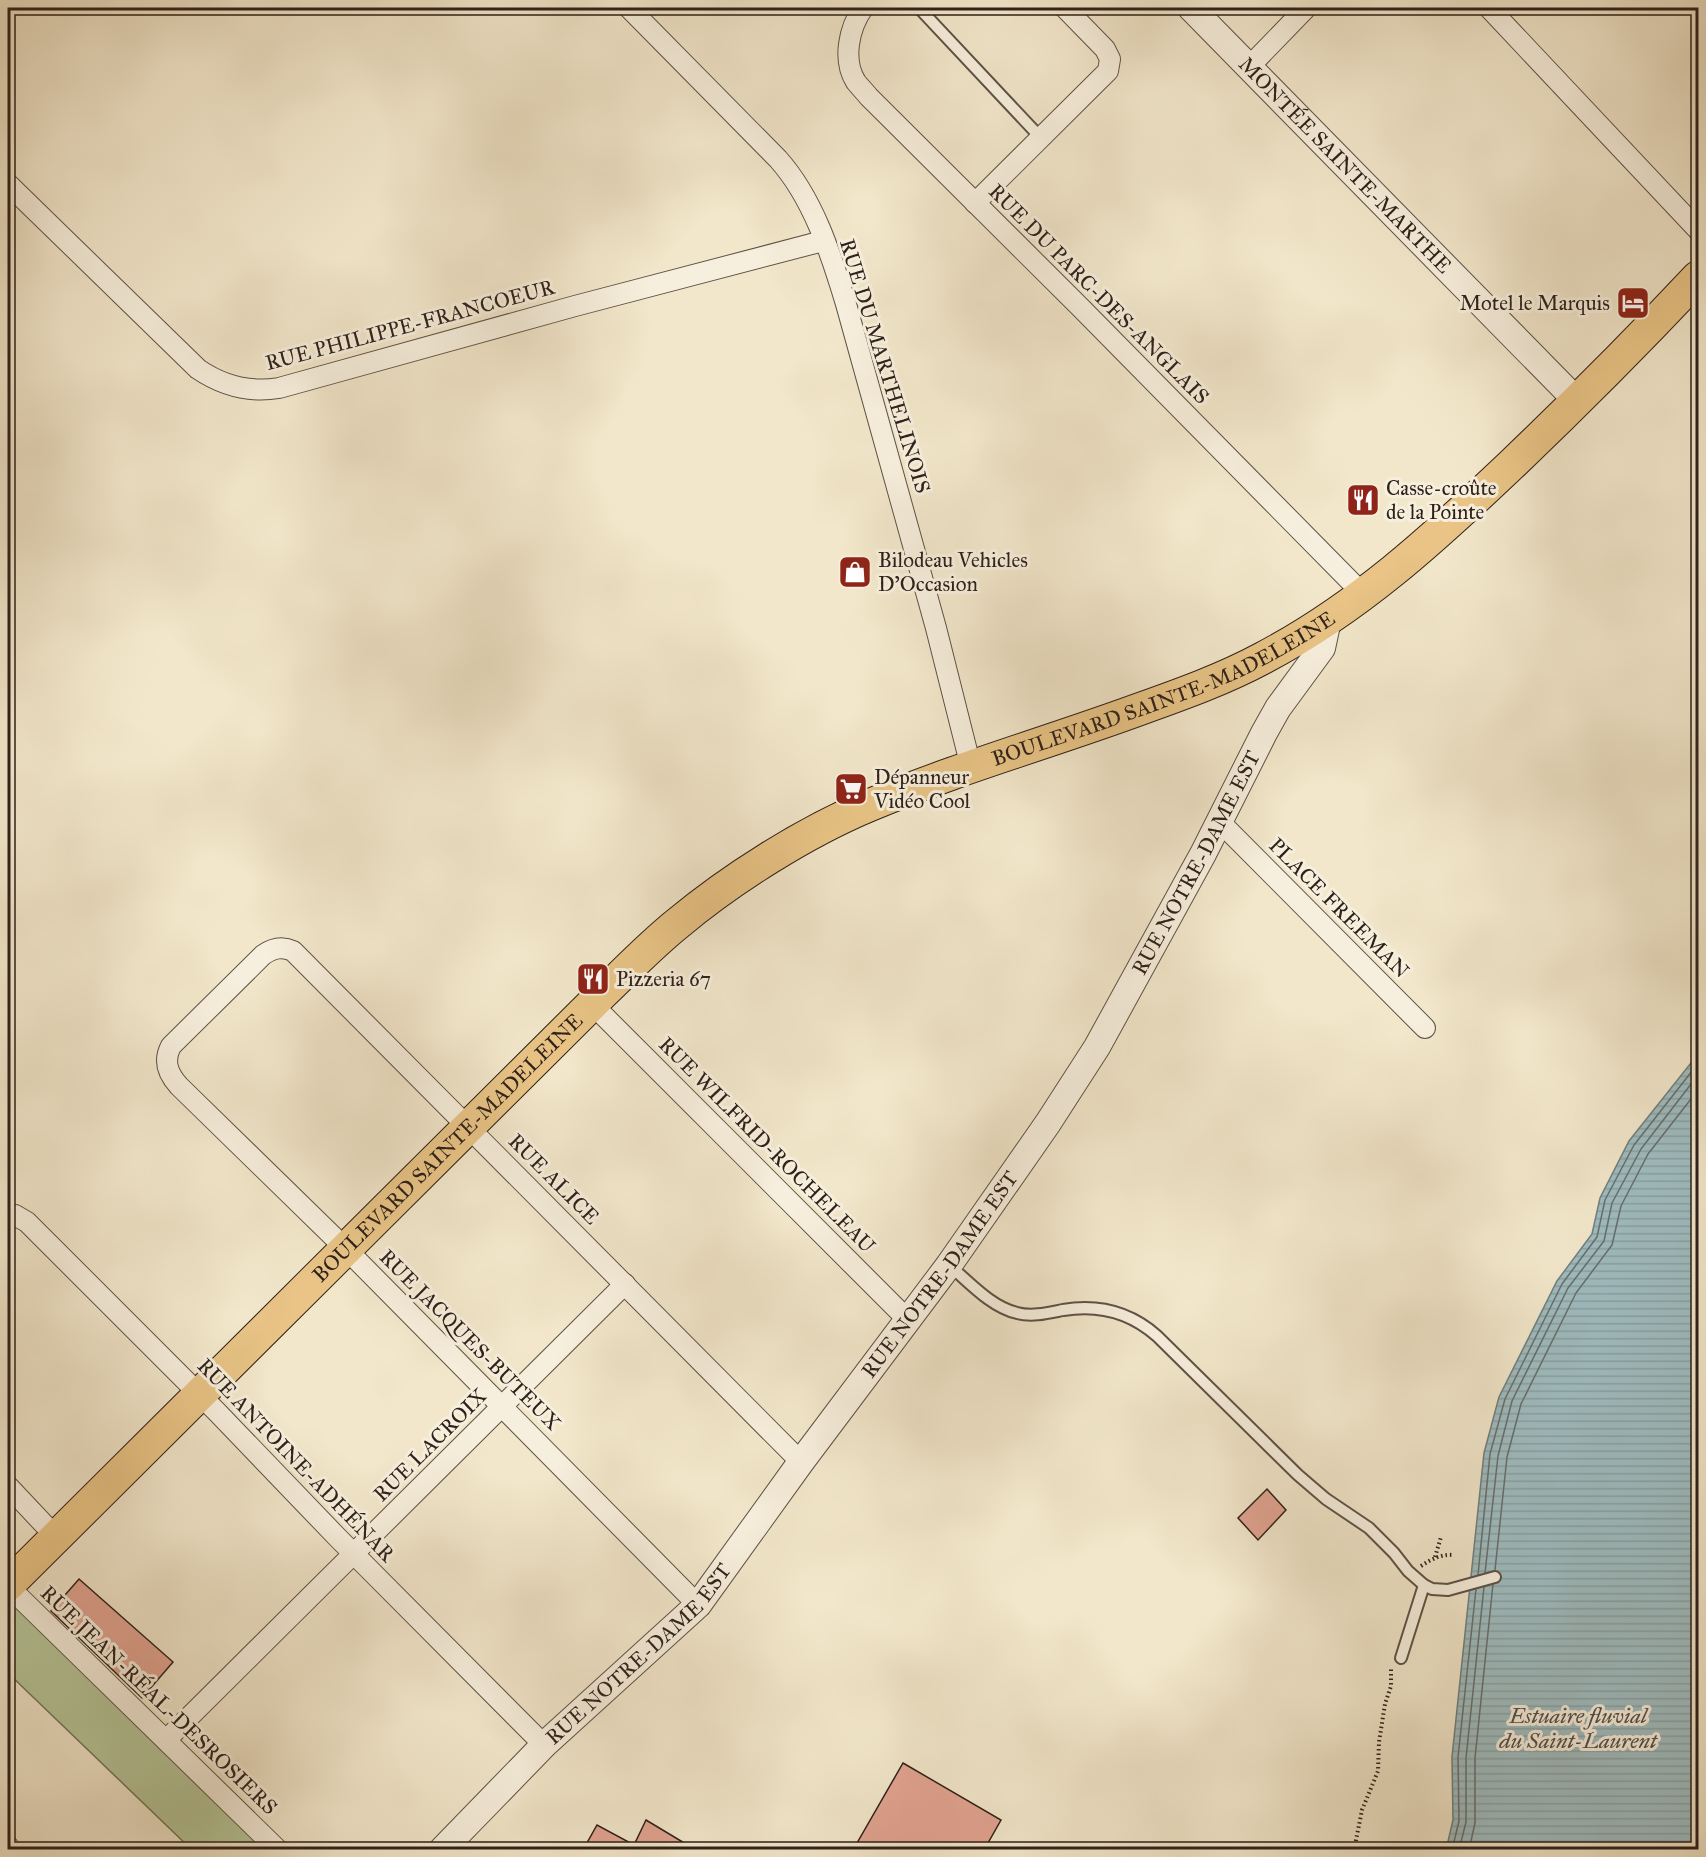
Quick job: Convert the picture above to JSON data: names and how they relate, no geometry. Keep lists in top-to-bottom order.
{
  "streets": {
    "main road": ["BOULEVARD SAINTE-MADELEINE"],
    "street": [
      "MONTÉE SAINTE-MARTHE",
      "RUE DU PARC-DES-ANGLAIS",
      "RUE PHILIPPE-FRANCOEUR",
      "RUE DU MARTHELINOIS",
      "RUE NOTRE-DAME EST",
      "PLACE FREEMAN",
      "RUE WILFRID-ROCHELEAU",
      "RUE ALICE",
      "RUE JACQUES-BUTEUX",
      "RUE LACROIX",
      "RUE ANTOINE-ADHÉNAR",
      "RUE JEAN-RÉAL-DESROSIERS"
    ]
  },
  "crossings": [
    ["RUE DU PARC-DES-ANGLAIS", "BOULEVARD SAINTE-MADELEINE"],
    ["RUE PHILIPPE-FRANCOEUR", "RUE DU MARTHELINOIS"],
    ["RUE DU MARTHELINOIS", "BOULEVARD SAINTE-MADELEINE"],
    ["BOULEVARD SAINTE-MADELEINE", "RUE NOTRE-DAME EST"],
    ["BOULEVARD SAINTE-MADELEINE", "RUE WILFRID-ROCHELEAU"],
    ["BOULEVARD SAINTE-MADELEINE", "RUE ALICE"],
    ["BOULEVARD SAINTE-MADELEINE", "RUE JACQUES-BUTEUX"],
    ["BOULEVARD SAINTE-MADELEINE", "RUE ANTOINE-ADHÉNAR"],
    ["BOULEVARD SAINTE-MADELEINE", "RUE JEAN-RÉAL-DESROSIERS"],
    ["RUE NOTRE-DAME EST", "PLACE FREEMAN"],
    ["RUE NOTRE-DAME EST", "RUE WILFRID-ROCHELEAU"],
    ["RUE NOTRE-DAME EST", "RUE ALICE"],
    ["RUE NOTRE-DAME EST", "RUE JACQUES-BUTEUX"],
    ["RUE NOTRE-DAME EST", "RUE ANTOINE-ADHÉNAR"],
    ["RUE ALICE", "RUE JACQUES-BUTEUX"],
    ["RUE ALICE", "RUE LACROIX"],
    ["RUE JACQUES-BUTEUX", "RUE LACROIX"],
    ["RUE LACROIX", "RUE ANTOINE-ADHÉNAR"],
    ["RUE LACROIX", "RUE JEAN-RÉAL-DESROSIERS"]
  ],
  "water": ["Estuaire fluvial du Saint-Laurent"],
  "places": {
    "hotel": ["Motel le Marquis"],
    "restaurant": ["Casse-croûte de la Pointe", "Pizzeria 67"],
    "shop": ["Bilodeau Vehicles D'Occasion"],
    "supermarket": ["Dépanneur Vidéo Cool"]
  }
}
